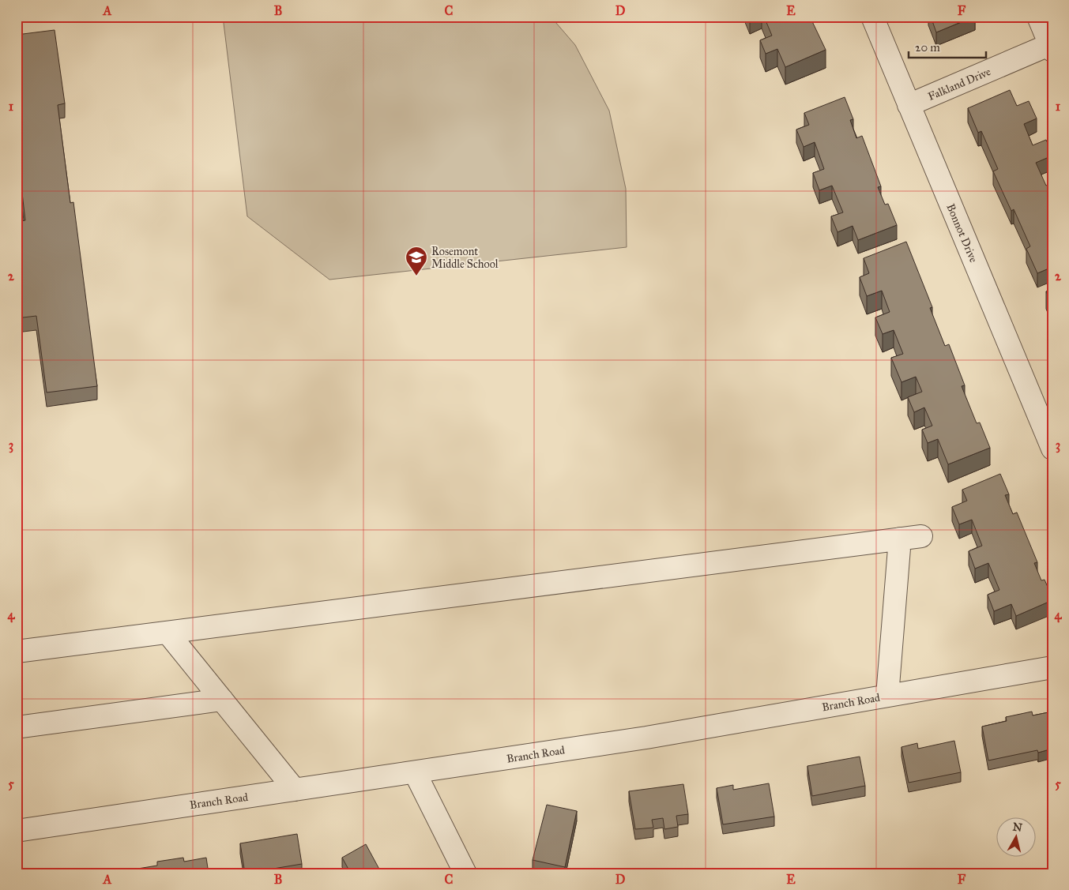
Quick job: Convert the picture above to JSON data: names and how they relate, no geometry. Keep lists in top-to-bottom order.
{
  "streets": {
    "street": ["Falkland Drive", "Bonnot Drive", "Branch Road"]
  },
  "crossings": [
    ["Falkland Drive", "Bonnot Drive"]
  ],
  "places": {
    "school or university": ["Rosemont Middle School"]
  },
  "scale_bar": "20 m",
  "north": "top",
  "grid": {
    "columns": [
      "A",
      "B",
      "C",
      "D",
      "E",
      "F"
    ],
    "rows": [
      "1",
      "2",
      "3",
      "4",
      "5"
    ]
  }
}
